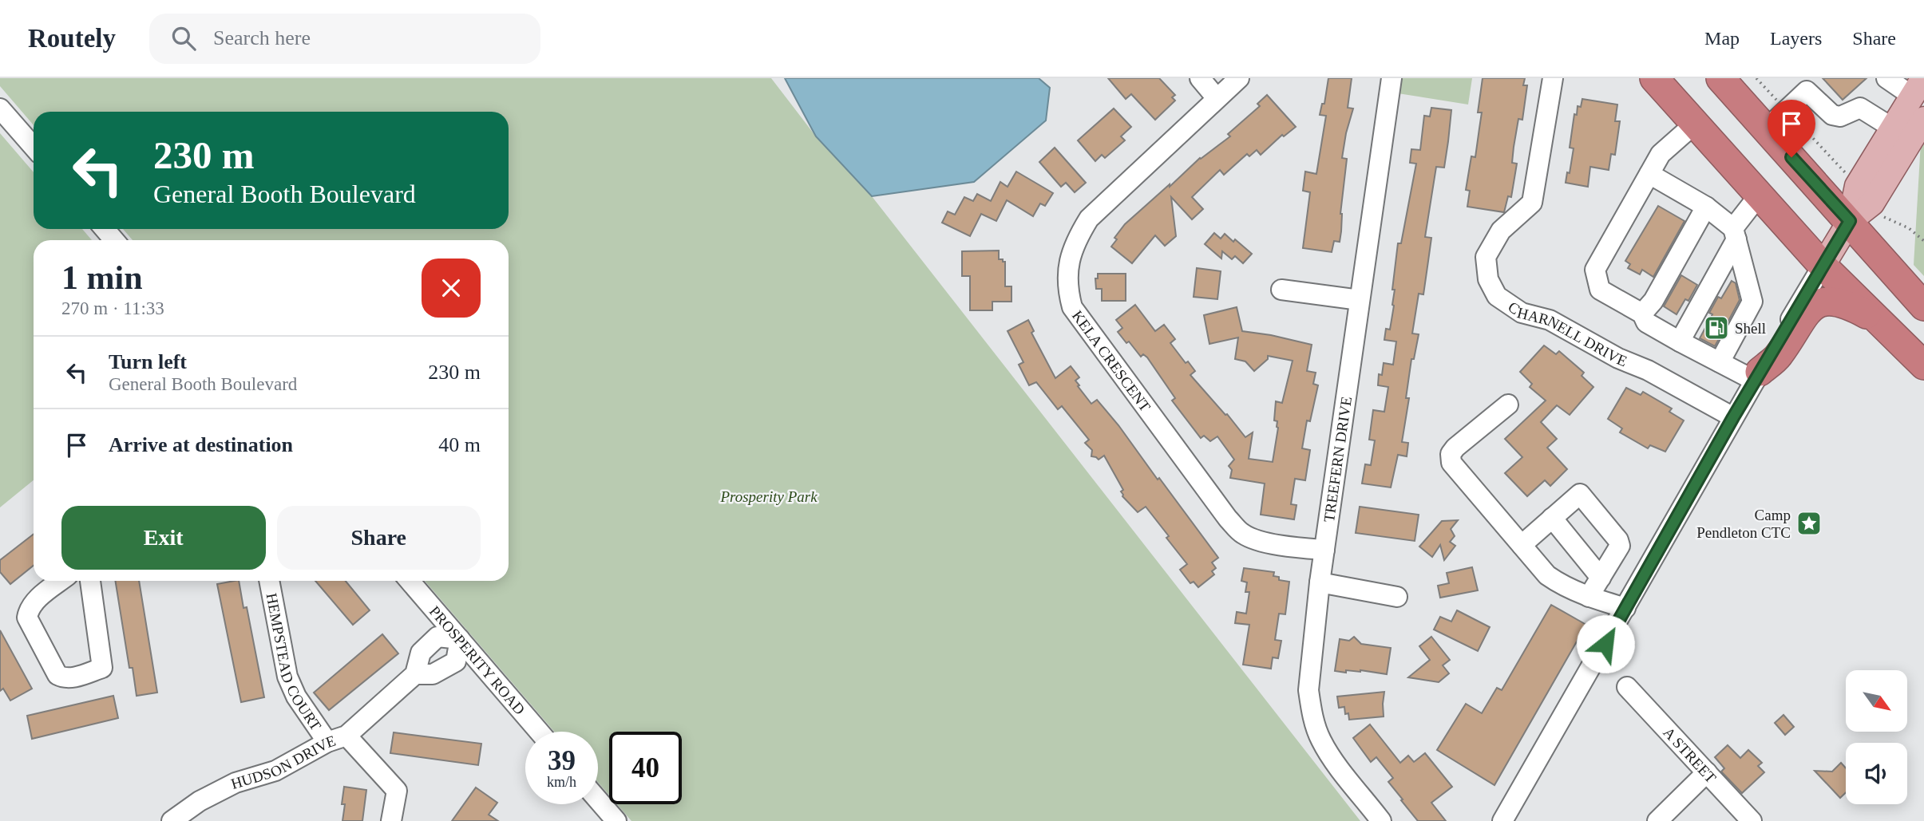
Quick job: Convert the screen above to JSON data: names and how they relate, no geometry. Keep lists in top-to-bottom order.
{
  "streets": {
    "street": [
      "CHARNELL DRIVE",
      "KELA CRESCENT",
      "TREEFERN DRIVE",
      "HEMPSTEAD COURT",
      "PROSPERITY ROAD",
      "A STREET",
      "HUDSON DRIVE"
    ]
  },
  "crossings": [
    ["KELA CRESCENT", "TREEFERN DRIVE"],
    ["HEMPSTEAD COURT", "HUDSON DRIVE"],
    ["PROSPERITY ROAD", "HUDSON DRIVE"]
  ],
  "parks": ["Prosperity Park"],
  "places": {
    "fuel station": ["Shell"],
    "place": ["Camp Pendleton CTC"]
  },
  "north": "bottom right",
  "page": {
    "header": "Routely",
    "search": "Search here",
    "nav": ["Map", "Layers", "Share"],
    "turn": ["230 m", "General Booth Boulevard"],
    "heading": ["1 min", "270 m · 11:33"],
    "list": [
      {
        "name": "Turn left",
        "note": "General Booth Boulevard",
        "value": "230 m"
      },
      {
        "name": "Arrive at destination",
        "value": "40 m"
      }
    ],
    "buttons": ["Exit", "Share"],
    "speed": "39 km/h",
    "limit": "40"
  }
}
